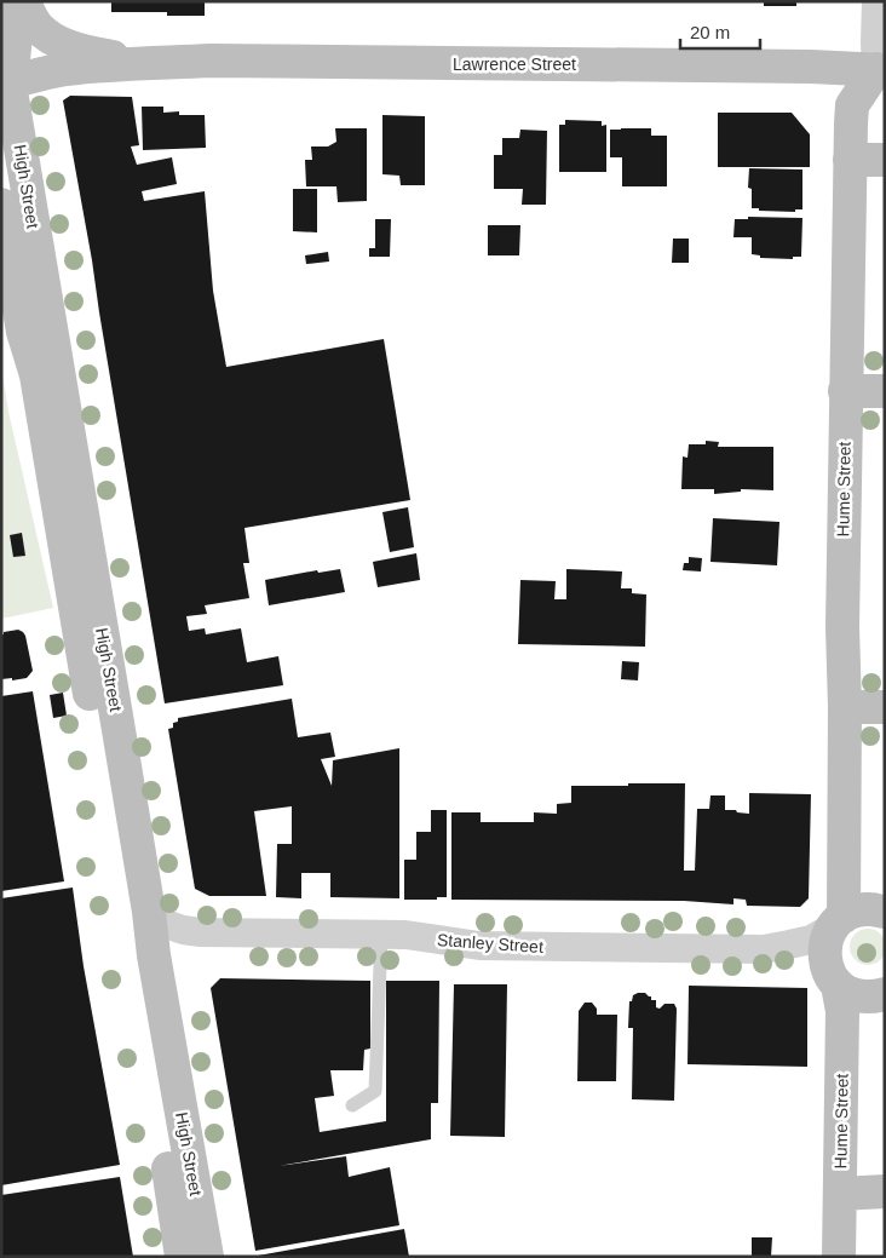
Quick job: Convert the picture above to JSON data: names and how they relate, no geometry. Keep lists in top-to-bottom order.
{
  "streets": {
    "main road": ["Lawrence Street", "High Street", "Hume Street"],
    "street": ["Stanley Street"]
  },
  "crossings": [
    ["Lawrence Street", "High Street"],
    ["Lawrence Street", "Hume Street"],
    ["High Street", "Stanley Street"],
    ["Hume Street", "Stanley Street"]
  ],
  "scale_bar": "20 m"
}
